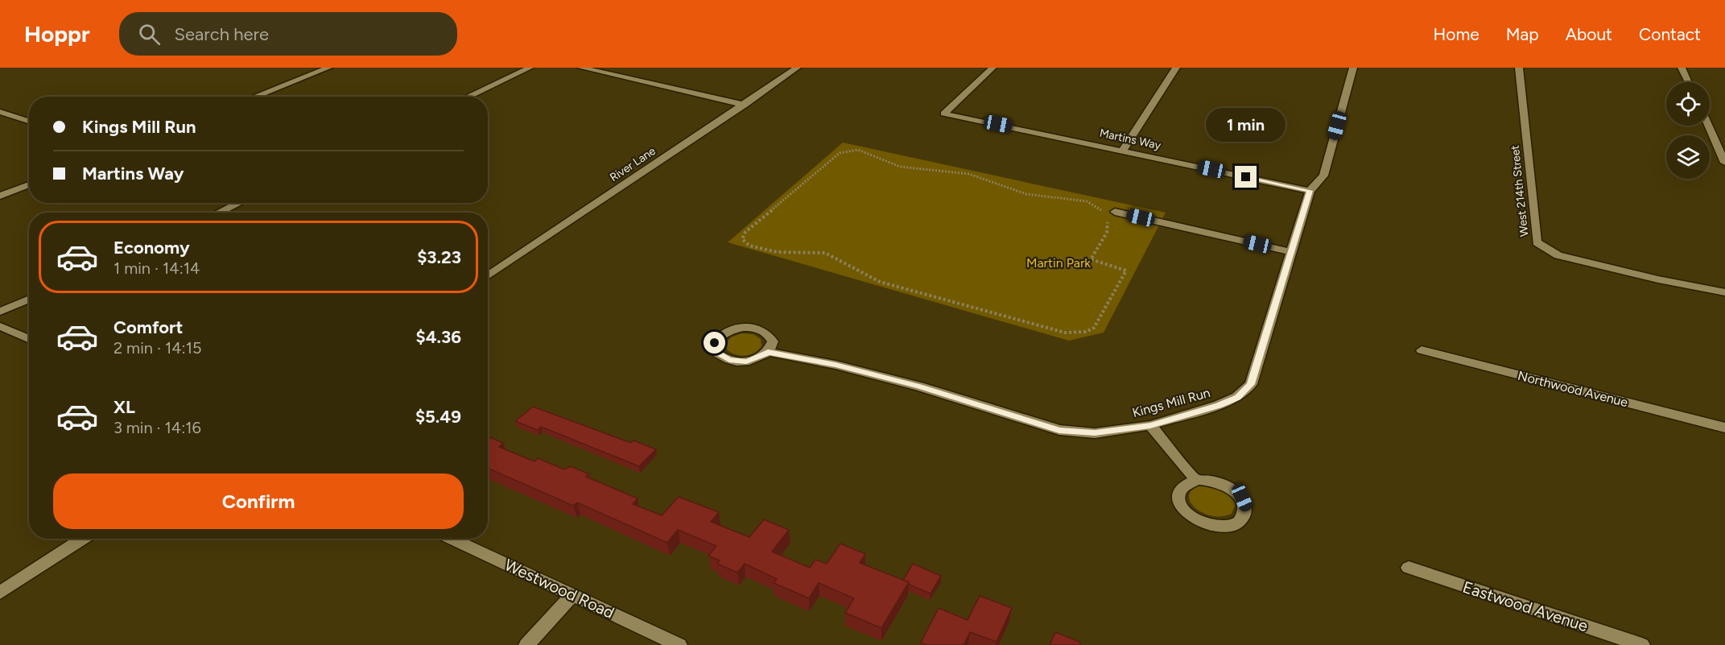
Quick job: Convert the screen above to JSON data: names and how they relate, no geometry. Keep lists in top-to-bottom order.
{
  "streets": {
    "street": [
      "Martins Way",
      "River Lane",
      "West 214th Street",
      "Northwood Avenue",
      "Kings Mill Run",
      "Westwood Road",
      "Eastwood Avenue"
    ]
  },
  "crossings": [
    ["Martins Way", "Kings Mill Run"]
  ],
  "parks": ["Martin Park"],
  "page": {
    "header": "Hoppr",
    "search": "Search here",
    "nav": [
      "Home",
      "Map",
      "About",
      "Contact"
    ],
    "banner": ["Kings Mill Run", "Martins Way"],
    "bubble": "1 min",
    "list": [
      {
        "name": "Economy",
        "note": "1 min · 14:14",
        "value": "$3.23"
      },
      {
        "name": "Comfort",
        "note": "2 min · 14:15",
        "value": "$4.36"
      },
      {
        "name": "XL",
        "note": "3 min · 14:16",
        "value": "$5.49"
      }
    ],
    "buttons": "Confirm"
  }
}
